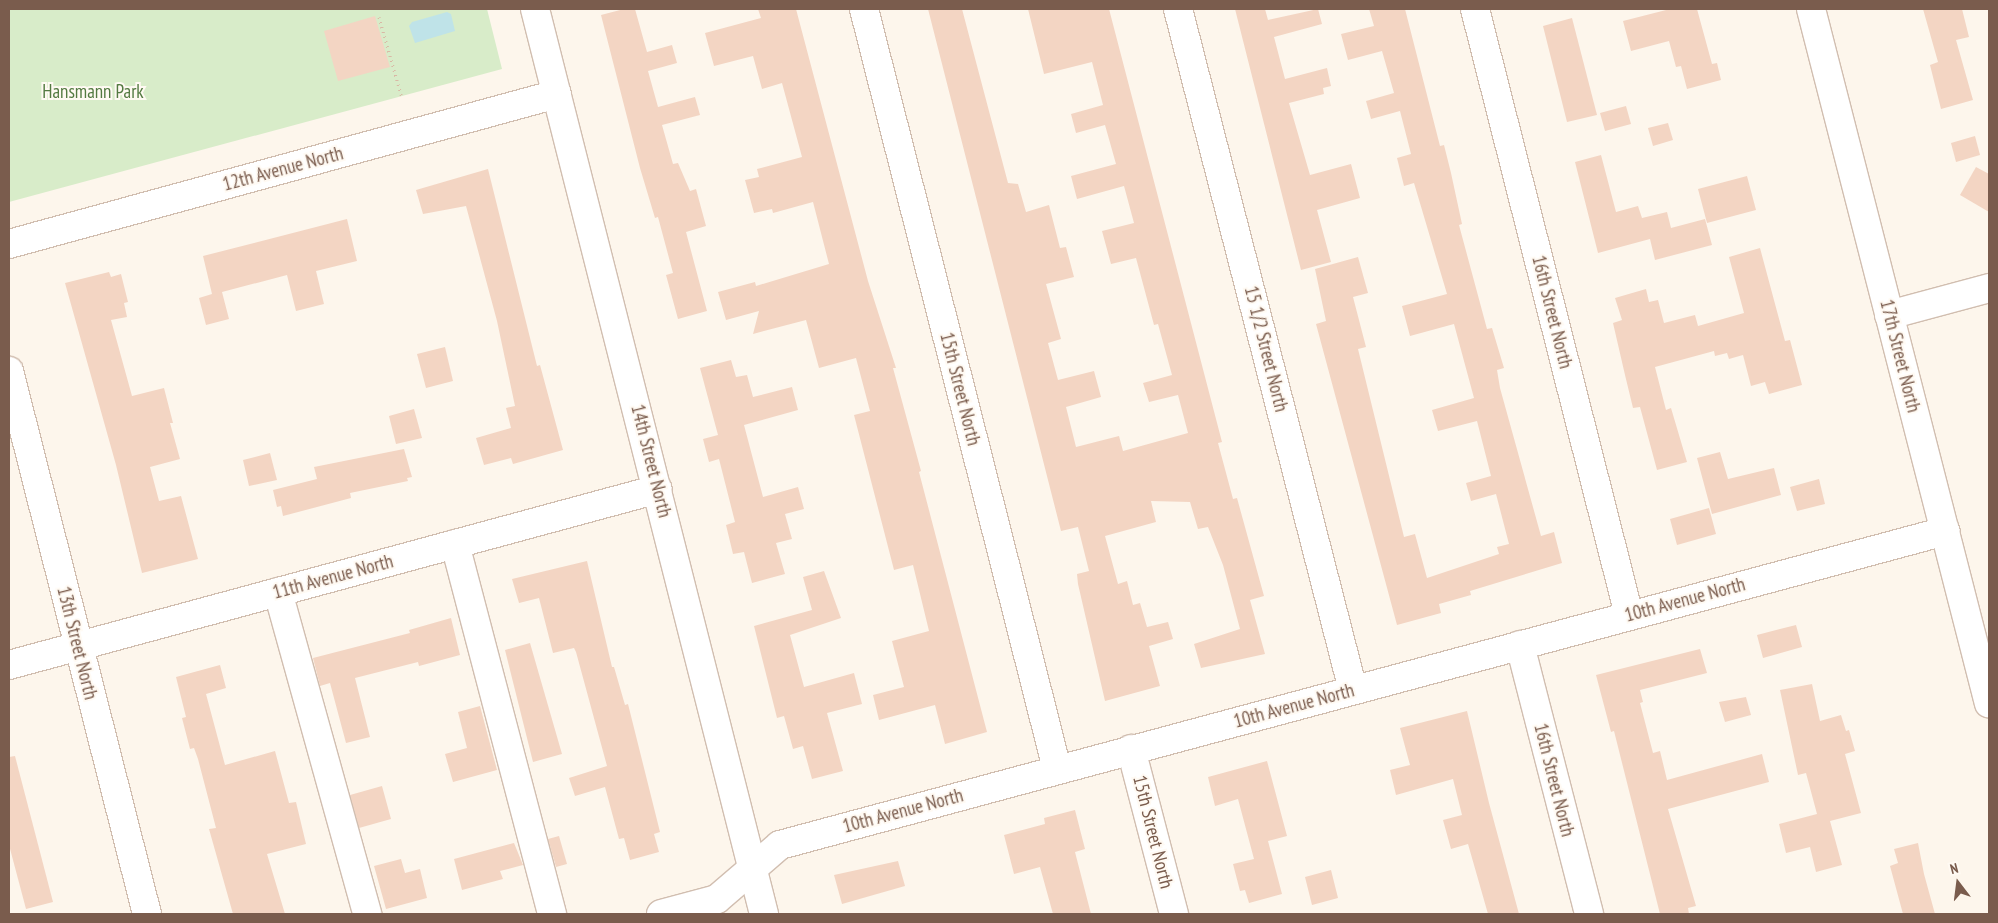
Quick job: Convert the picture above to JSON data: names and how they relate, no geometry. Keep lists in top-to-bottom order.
{
  "streets": {
    "street": [
      "12th Avenue North",
      "16th Street North",
      "15 1/2 Street North",
      "17th Street North",
      "15th Street North",
      "14th Street North",
      "11th Avenue North",
      "10th Avenue North",
      "13th Street North"
    ]
  },
  "crossings": [
    ["12th Avenue North", "14th Street North"],
    ["16th Street North", "10th Avenue North"],
    ["15 1/2 Street North", "10th Avenue North"],
    ["17th Street North", "10th Avenue North"],
    ["15th Street North", "10th Avenue North"],
    ["14th Street North", "11th Avenue North"],
    ["14th Street North", "10th Avenue North"],
    ["11th Avenue North", "13th Street North"]
  ],
  "parks": ["Hansmann Park"],
  "north": "top"
}
